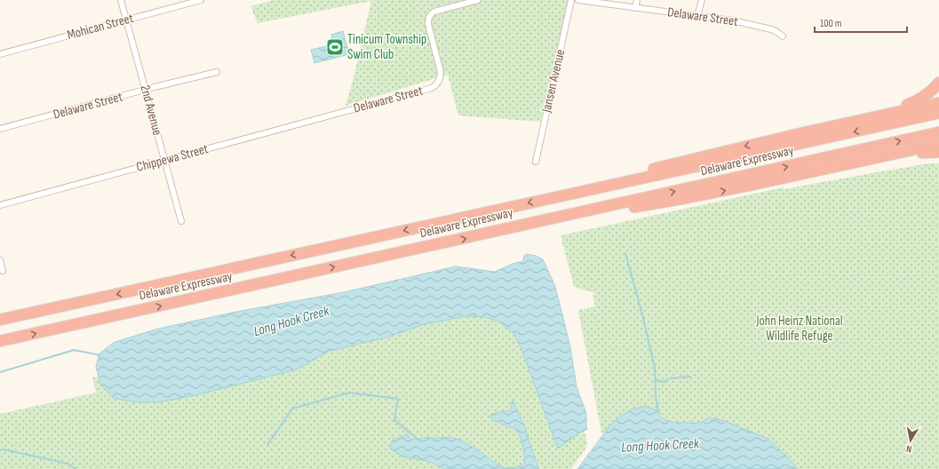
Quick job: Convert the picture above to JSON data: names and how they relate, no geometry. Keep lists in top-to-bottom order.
{
  "streets": {
    "highway": ["Delaware Expressway"],
    "street": [
      "Delaware Street",
      "Mohican Street",
      "Jansen Avenue",
      "2nd Avenue",
      "Chippewa Street"
    ]
  },
  "crossings": [
    ["Delaware Street", "2nd Avenue"],
    ["Delaware Street", "Chippewa Street"],
    ["Mohican Street", "2nd Avenue"],
    ["2nd Avenue", "Chippewa Street"]
  ],
  "water": ["Long Hook Creek"],
  "parks": ["John Heinz National Wildlife Refuge"],
  "places": {
    "sports": ["Tinicum Township Swim Club"]
  },
  "scale_bar": "100 m",
  "north": "bottom"
}
